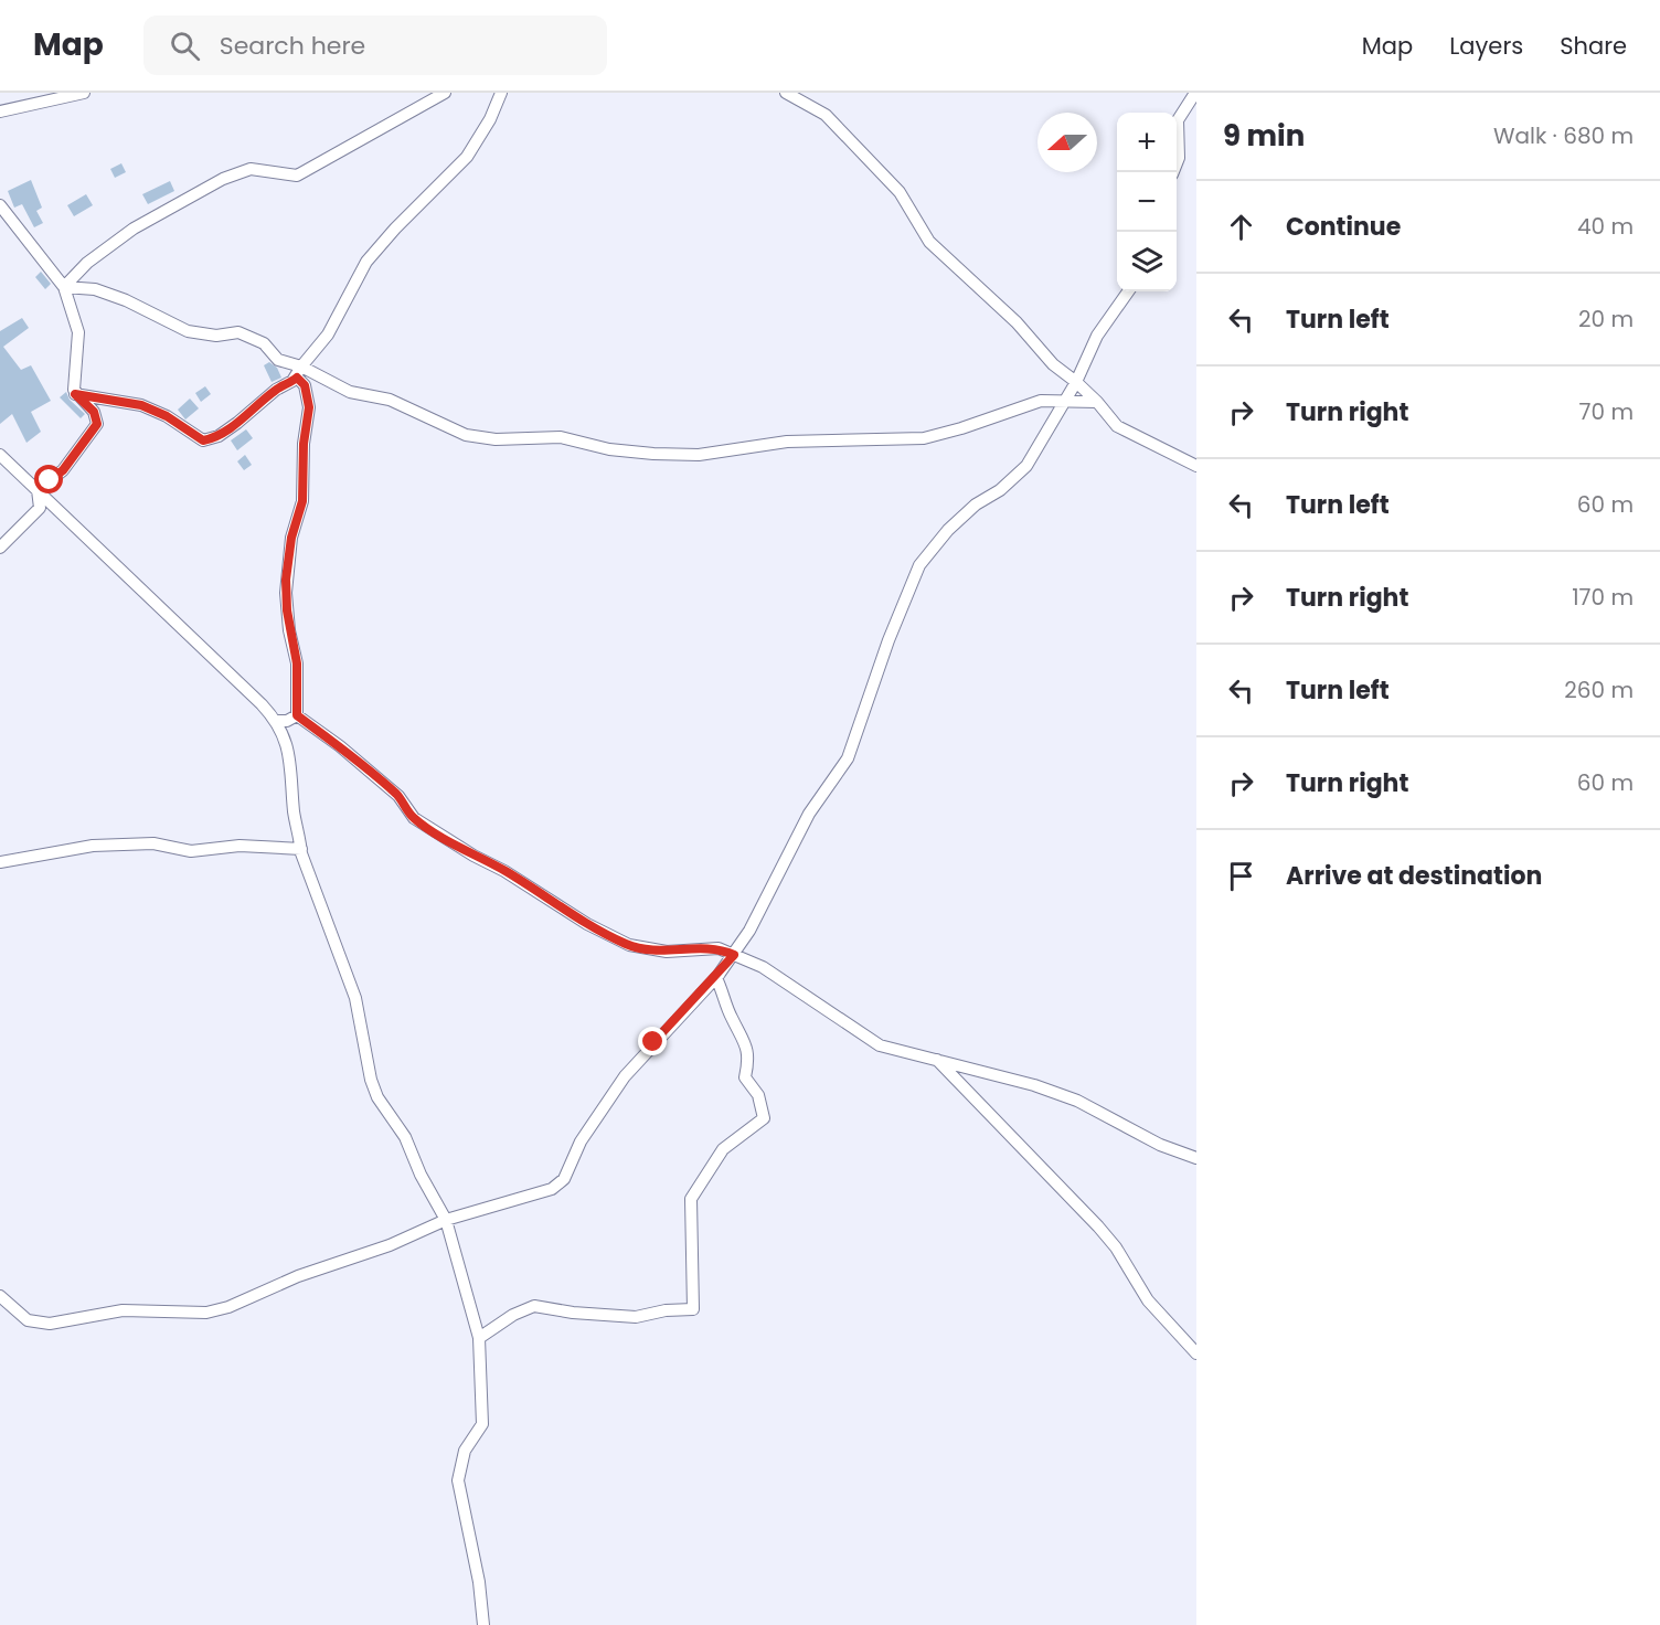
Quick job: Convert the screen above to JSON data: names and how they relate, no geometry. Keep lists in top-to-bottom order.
{
  "north": "left",
  "page": {
    "header": "Map",
    "search": "Search here",
    "nav": ["Map", "Layers", "Share"],
    "heading": ["9 min", "Walk · 680 m"],
    "map_buttons": ["+", "−"],
    "list": [
      ["Continue", "40 m"],
      ["Turn left", "20 m"],
      ["Turn right", "70 m"],
      ["Turn left", "60 m"],
      ["Turn right", "170 m"],
      ["Turn left", "260 m"],
      ["Turn right", "60 m"],
      "Arrive at destination"
    ]
  }
}
